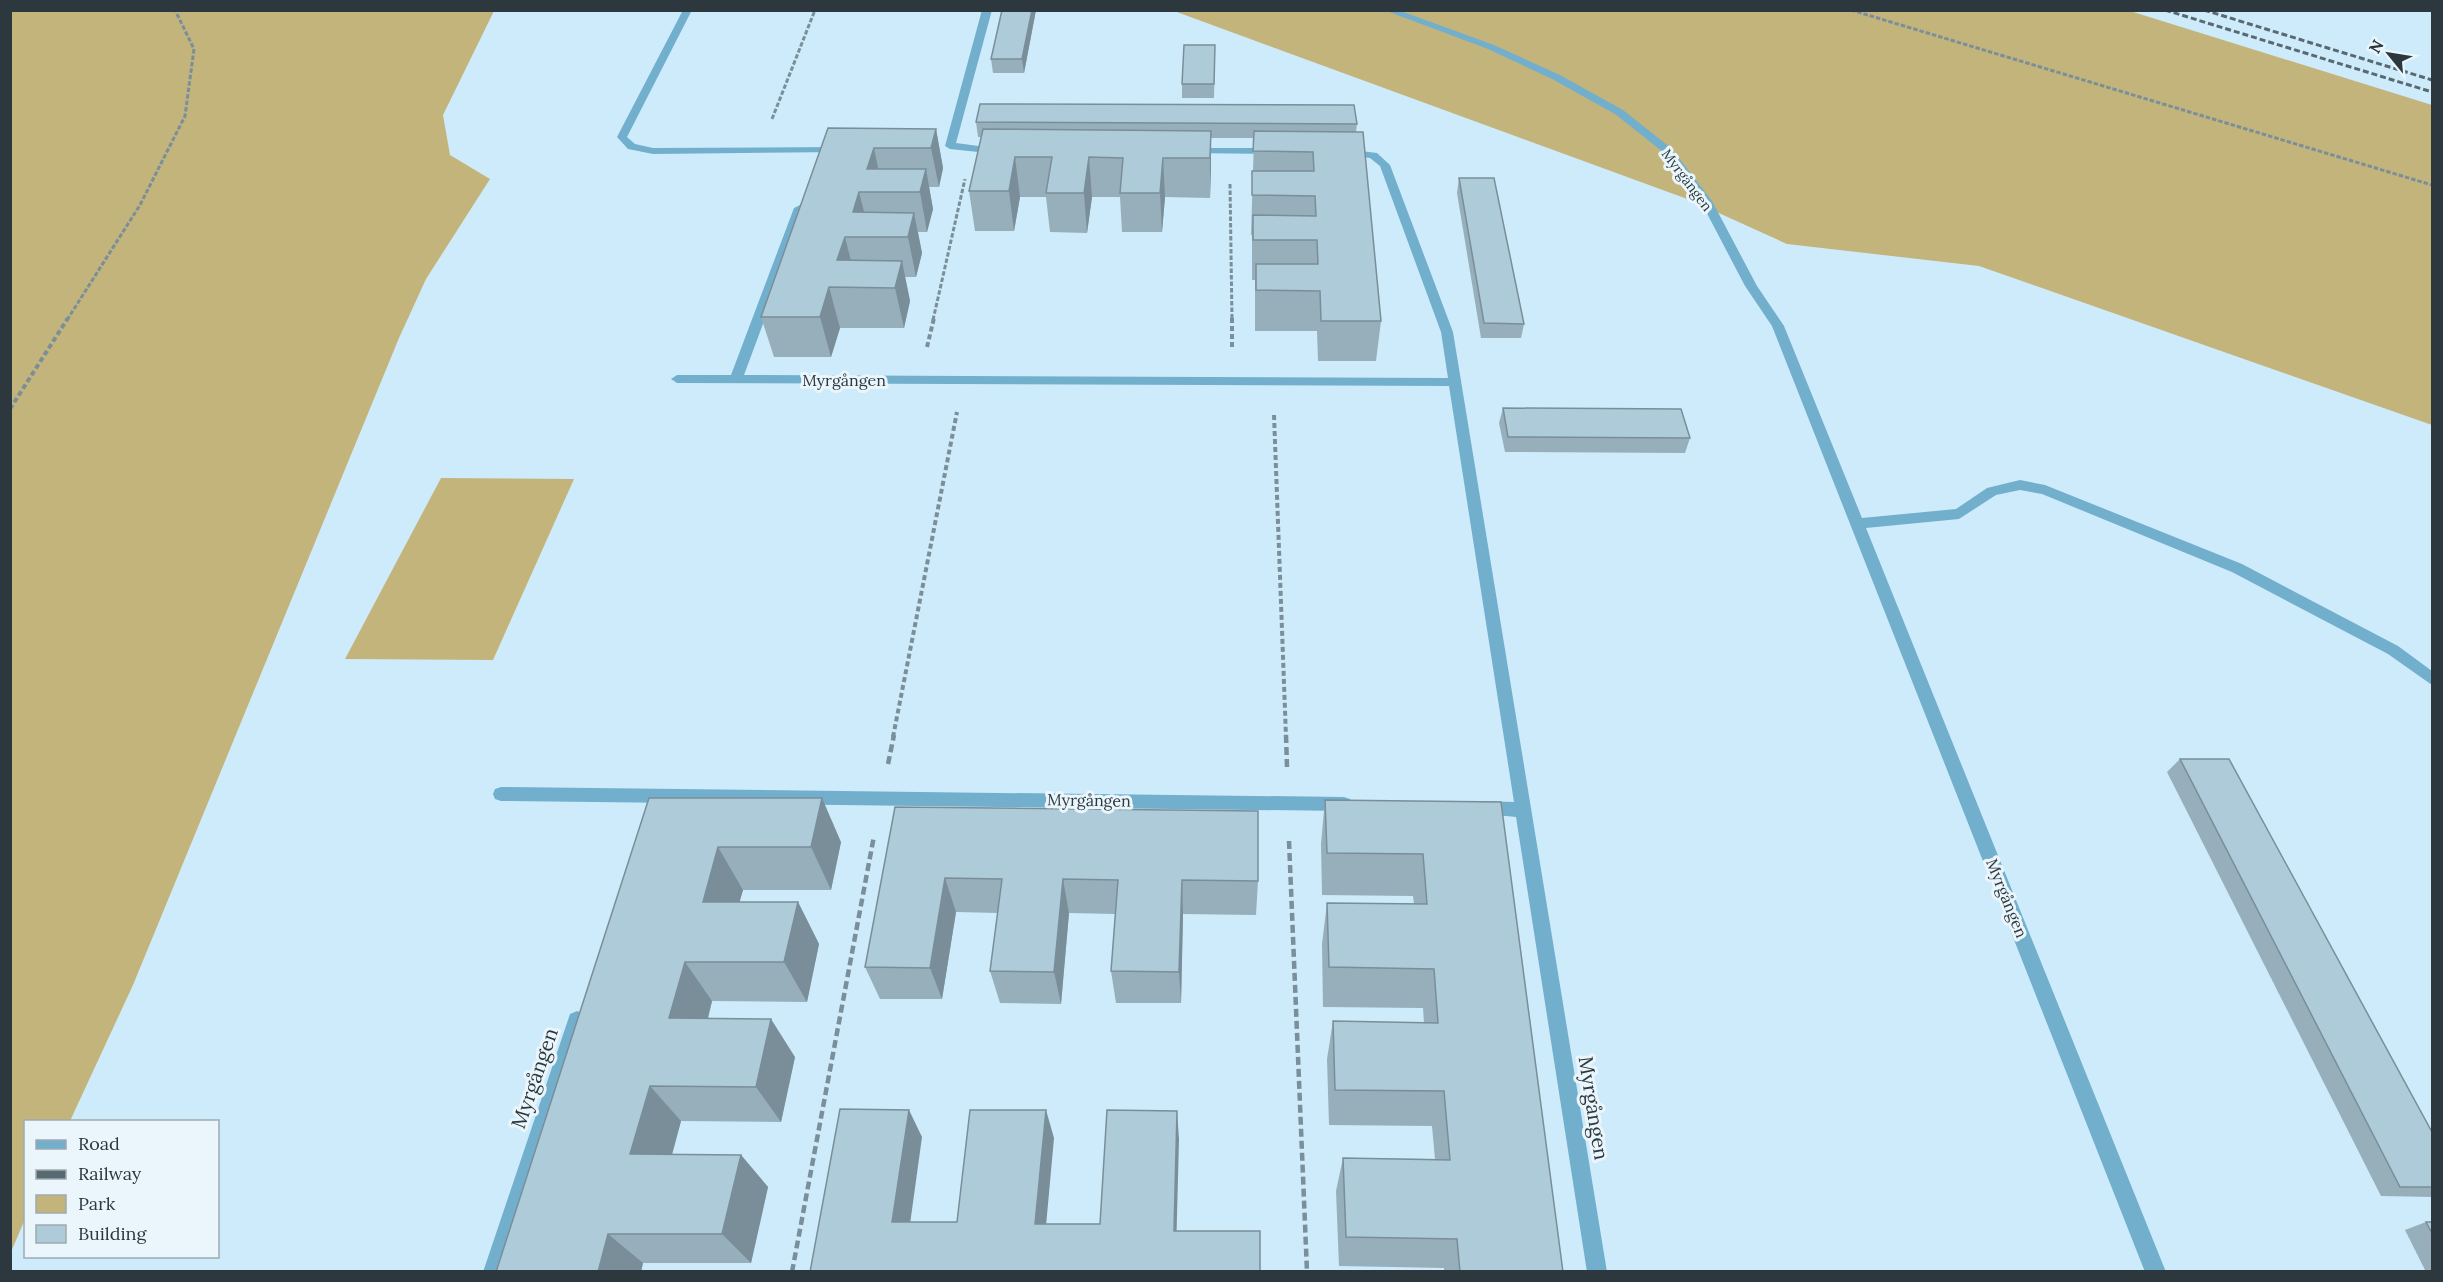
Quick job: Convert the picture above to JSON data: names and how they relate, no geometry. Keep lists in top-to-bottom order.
{
  "streets": {
    "street": ["Myrgången"]
  },
  "legend": [
    "Road",
    "Railway",
    "Park",
    "Building"
  ],
  "north": "top left"
}
